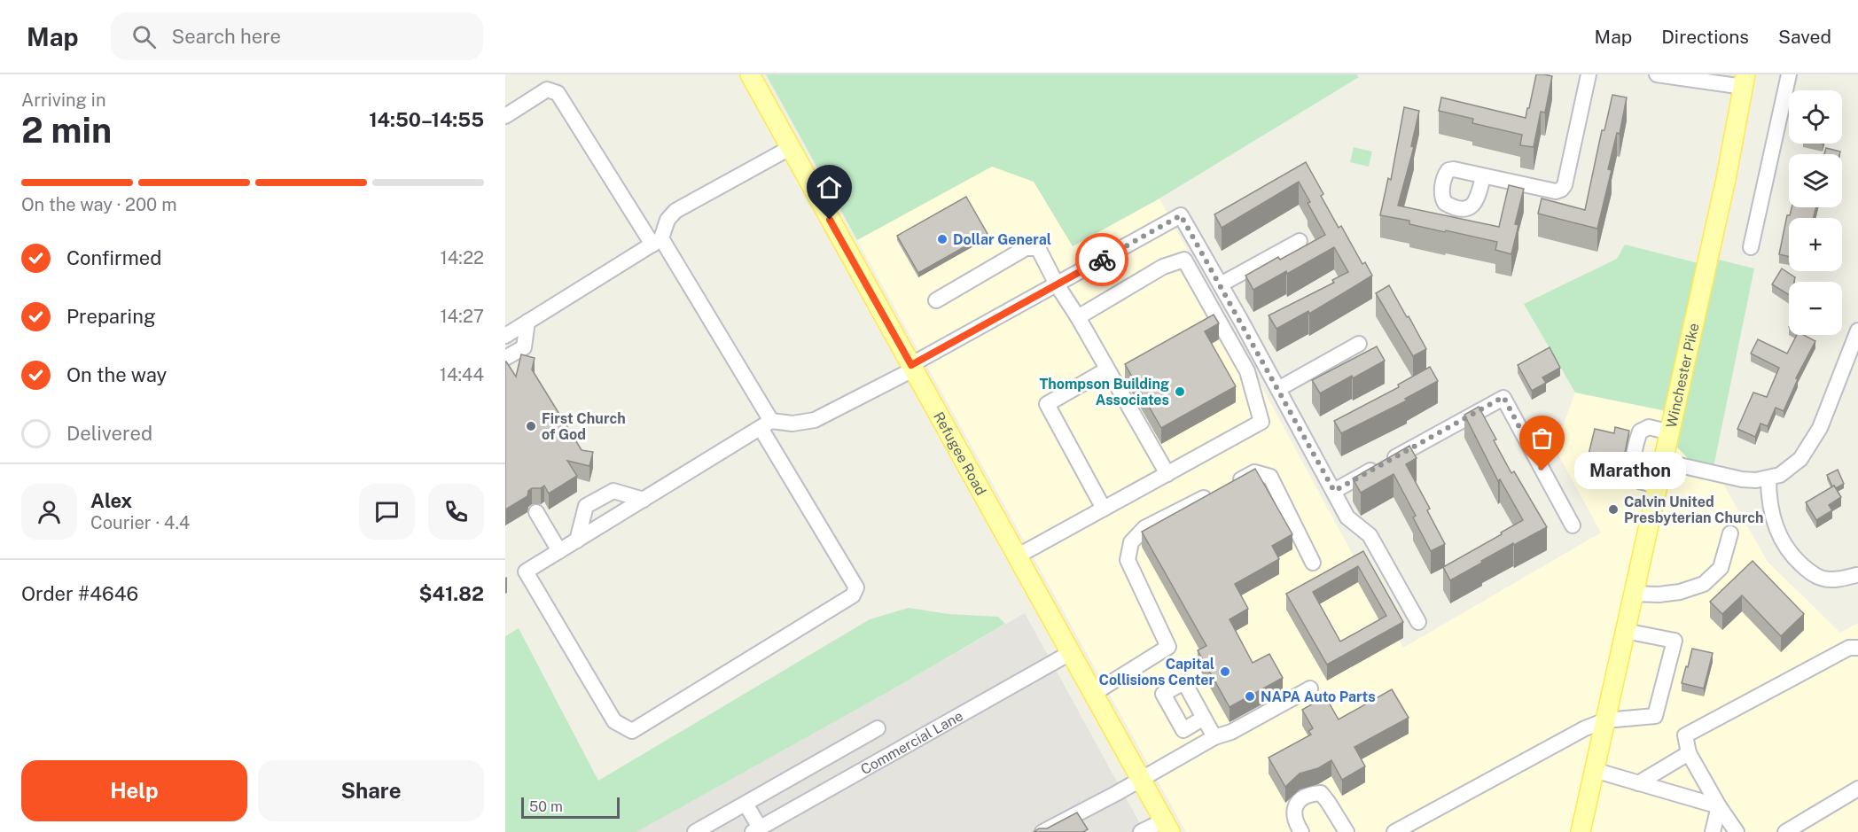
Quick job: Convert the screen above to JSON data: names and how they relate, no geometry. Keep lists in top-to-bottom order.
{
  "streets": {
    "main road": ["Winchester Pike", "Refugee Road"],
    "street": ["Commercial Lane"]
  },
  "crossings": [
    ["Refugee Road", "Commercial Lane"]
  ],
  "places": [
    "Dollar General",
    "Thompson Building Associates",
    "First Church of God",
    "Marathon",
    "Calvin United Presbyterian Church",
    "Capital Collisions Center",
    "NAPA Auto Parts"
  ],
  "scale_bar": "50 m",
  "page": {
    "header": "Map",
    "search": "Search here",
    "nav": ["Map", "Directions", "Saved"],
    "heading": ["2 min", "Arriving in", "14:50–14:55"],
    "panel": [
      "Alex",
      "Courier · 4.4",
      "Order #4646",
      "$41.82"
    ],
    "map_buttons": ["+", "−"],
    "bar": "On the way · 200 m",
    "list": [
      ["Confirmed", "14:22"],
      ["Preparing", "14:27"],
      ["On the way", "14:44"],
      "Delivered"
    ],
    "bubble": "Marathon",
    "buttons": ["Help", "Share"],
    "scale": "50 m"
  }
}
